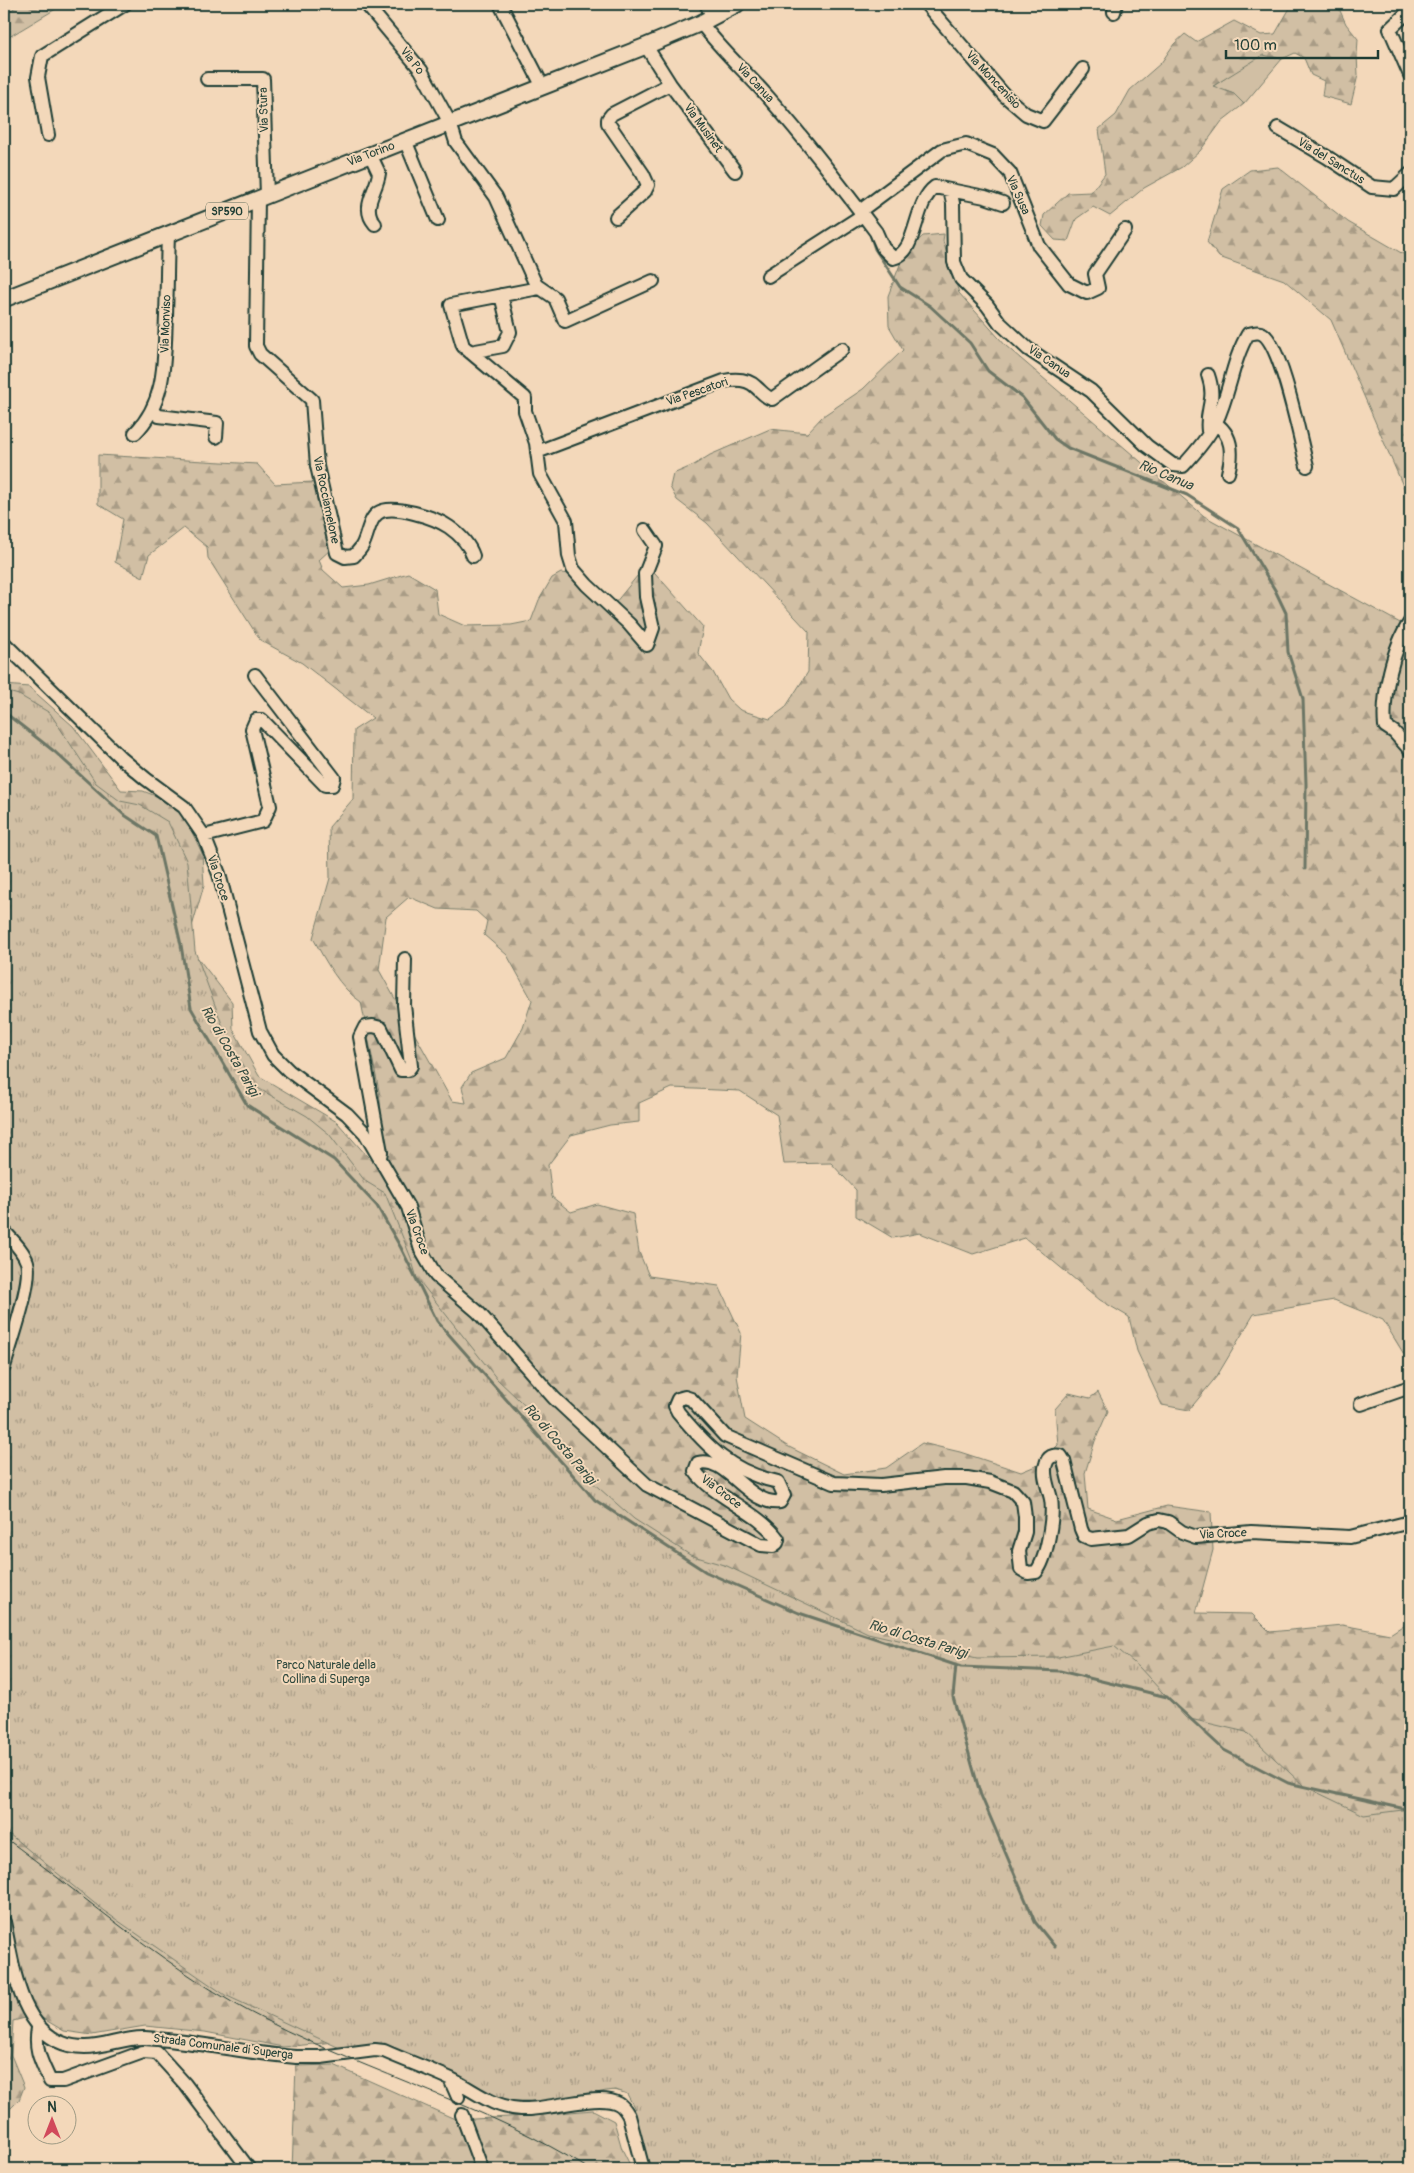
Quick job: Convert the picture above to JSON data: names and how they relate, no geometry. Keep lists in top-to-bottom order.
{
  "streets": {
    "main road": ["Via Torino", "SP590"],
    "street": [
      "Via Po",
      "Via Moncenisio",
      "Via Canua",
      "Via Stura",
      "Via Musinet",
      "Via del Sanctus",
      "Via Susa",
      "Via Monviso",
      "Via Pescatori",
      "Via Rocciamelone",
      "Via Croce",
      "Strada Comunale di Superga"
    ]
  },
  "crossings": [
    ["Via Po", "Via Torino"],
    ["Via Canua", "Via Torino"],
    ["Via Canua", "Via Susa"],
    ["Via Stura", "Via Torino"],
    ["Via Stura", "Via Rocciamelone"],
    ["Via Musinet", "Via Torino"],
    ["Via Torino", "Via Monviso"],
    ["Via Torino", "Via Rocciamelone"]
  ],
  "water": ["Rio Canua", "Rio di Costa Parigi"],
  "parks": ["Parco Naturale della Collina di Superga"],
  "scale_bar": "100 m",
  "north": "top"
}
